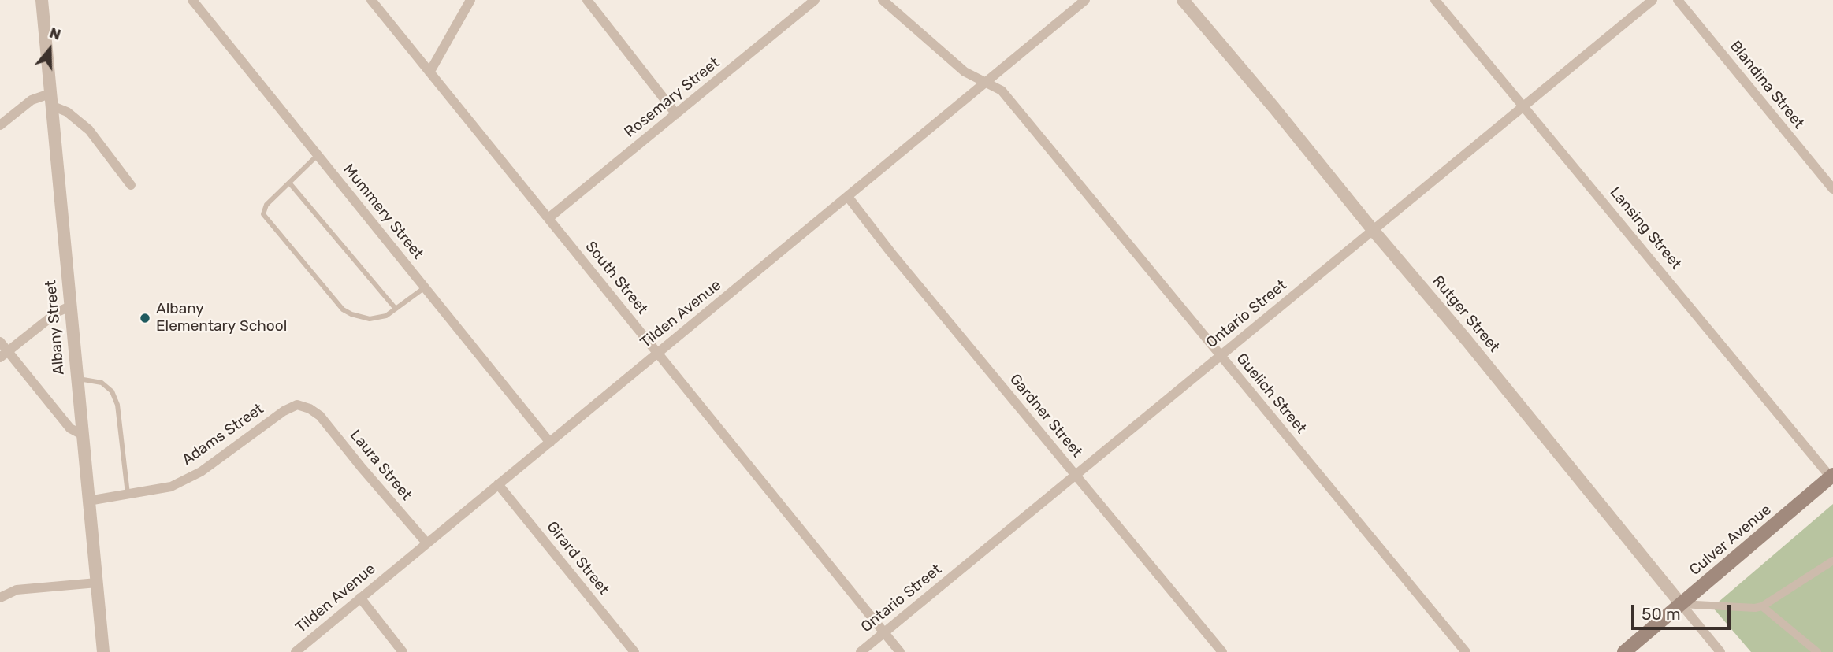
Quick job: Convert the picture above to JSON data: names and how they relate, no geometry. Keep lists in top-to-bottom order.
{
  "streets": {
    "main road": ["Culver Avenue"],
    "street": [
      "Blandina Street",
      "Rosemary Street",
      "Mummery Street",
      "Lansing Street",
      "South Street",
      "Tilden Avenue",
      "Ontario Street",
      "Rutger Street",
      "Albany Street",
      "Guelich Street",
      "Gardner Street",
      "Adams Street",
      "Laura Street",
      "Girard Street"
    ]
  },
  "crossings": [
    ["Rosemary Street", "South Street"],
    ["Mummery Street", "Tilden Avenue"],
    ["Lansing Street", "Ontario Street"],
    ["Lansing Street", "Culver Avenue"],
    ["South Street", "Tilden Avenue"],
    ["South Street", "Ontario Street"],
    ["Tilden Avenue", "Guelich Street"],
    ["Tilden Avenue", "Gardner Street"],
    ["Tilden Avenue", "Laura Street"],
    ["Tilden Avenue", "Girard Street"],
    ["Ontario Street", "Rutger Street"],
    ["Ontario Street", "Guelich Street"],
    ["Ontario Street", "Gardner Street"],
    ["Rutger Street", "Culver Avenue"],
    ["Albany Street", "Adams Street"],
    ["Adams Street", "Laura Street"]
  ],
  "places": ["Albany Elementary School"],
  "scale_bar": "50 m",
  "north": "top"
}
